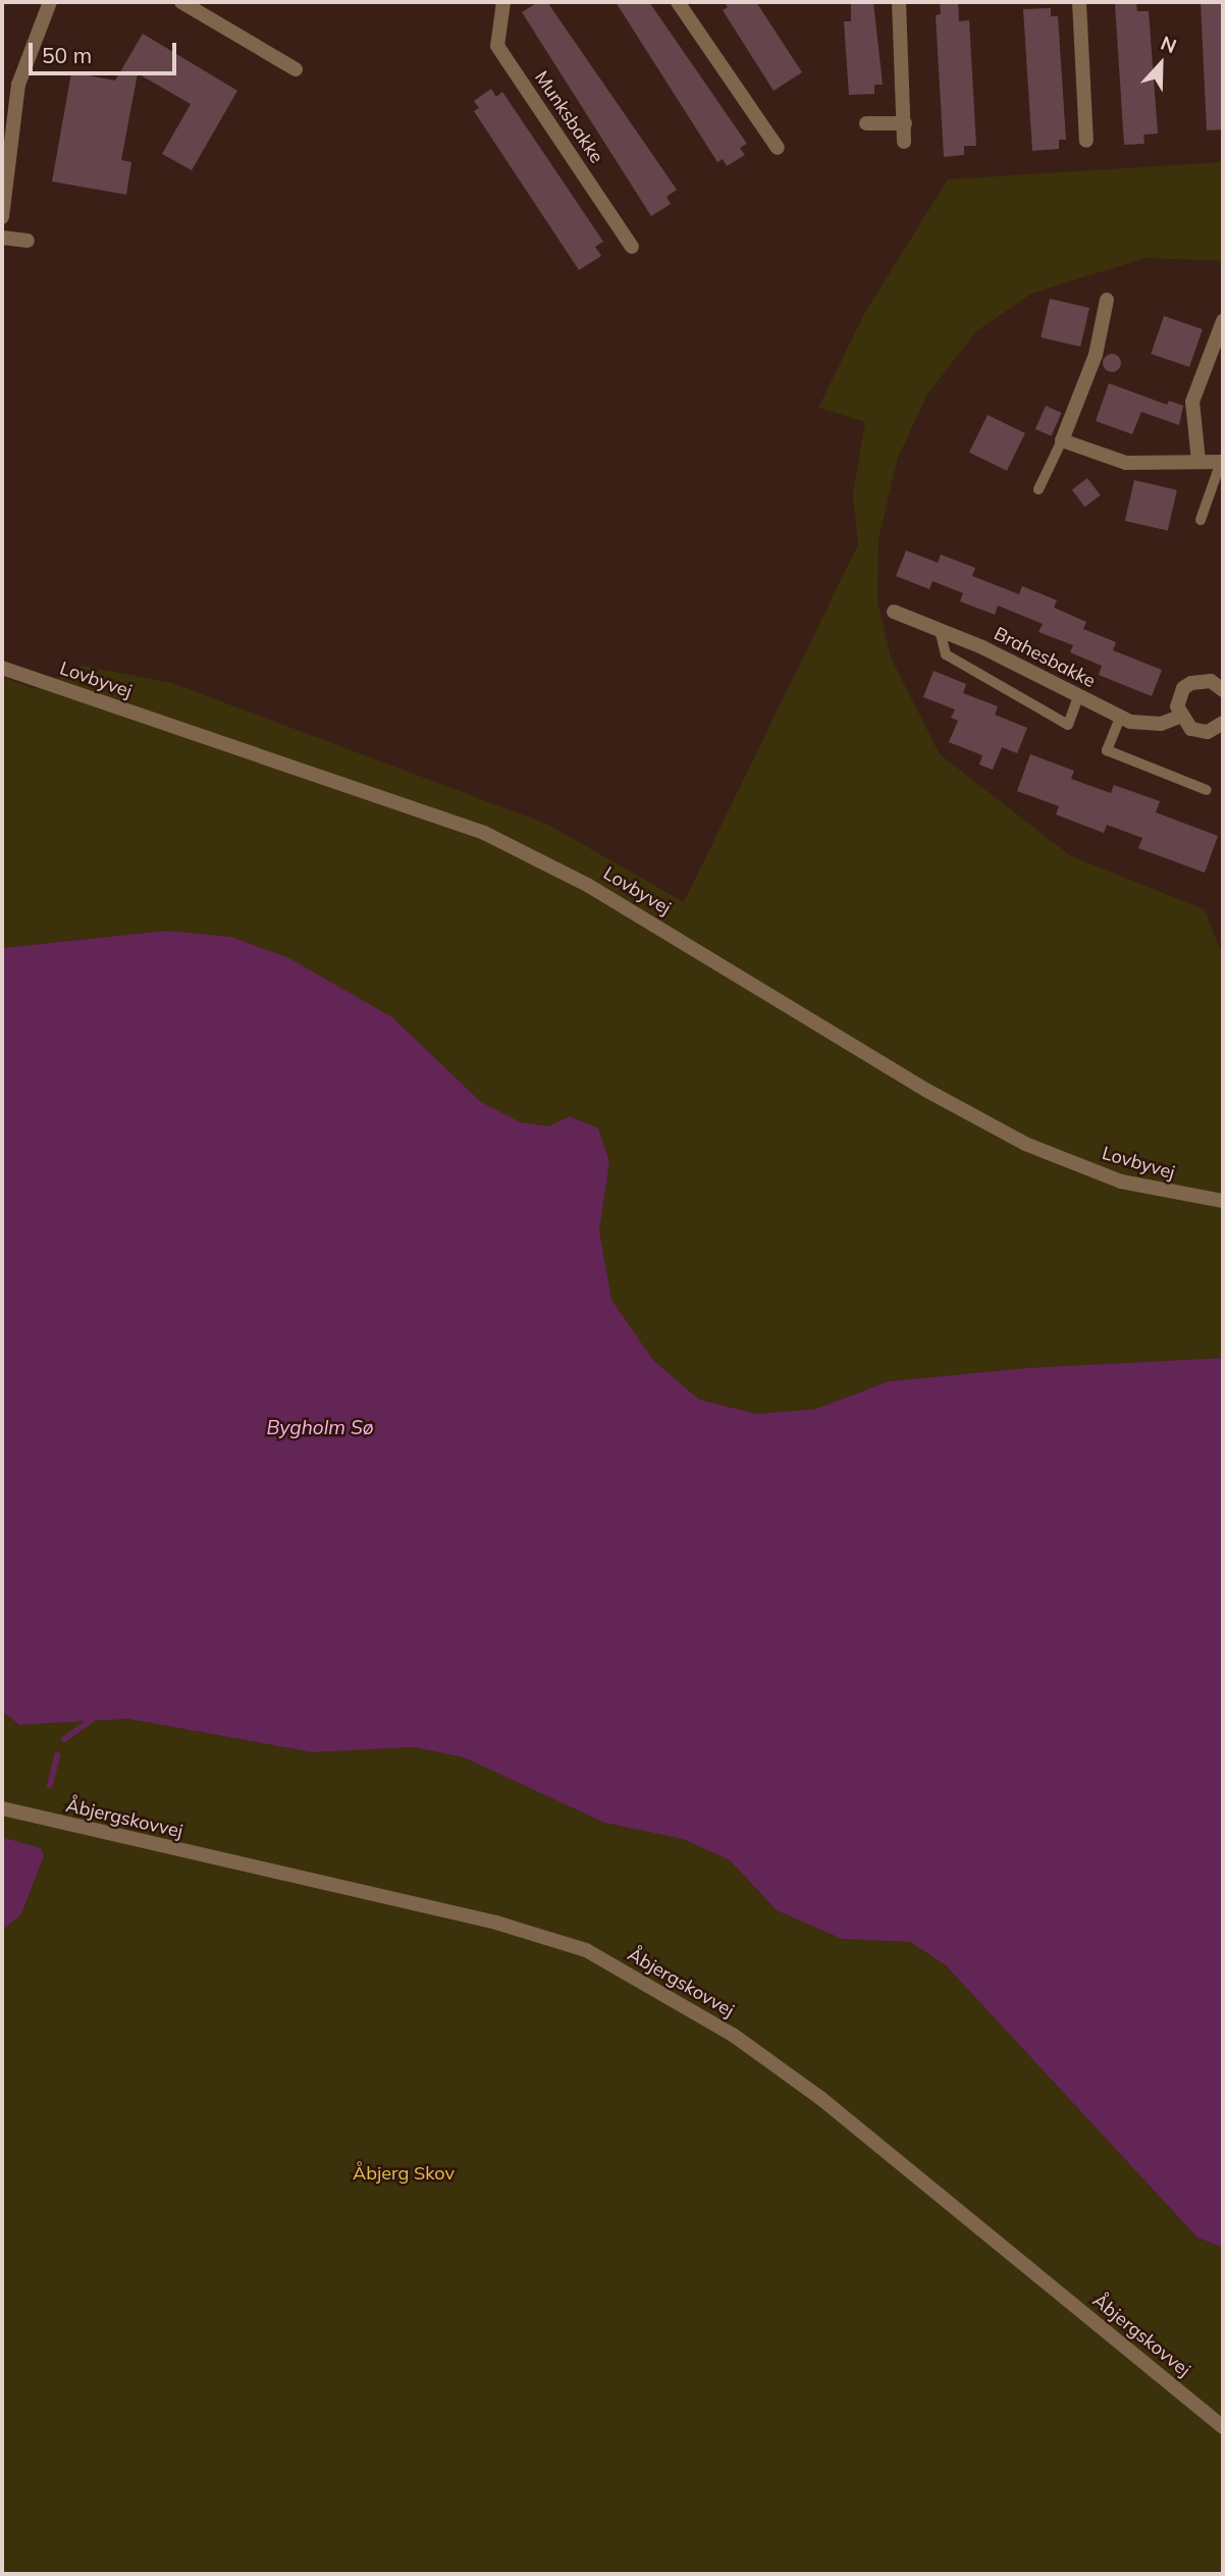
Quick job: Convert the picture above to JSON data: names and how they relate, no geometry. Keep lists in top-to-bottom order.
{
  "streets": {
    "street": [
      "Munksbakke",
      "Brahesbakke",
      "Lovbyvej",
      "Åbjergskovvej"
    ]
  },
  "water": ["Bygholm Sø"],
  "parks": ["Åbjerg Skov"],
  "scale_bar": "50 m",
  "north": "top"
}
